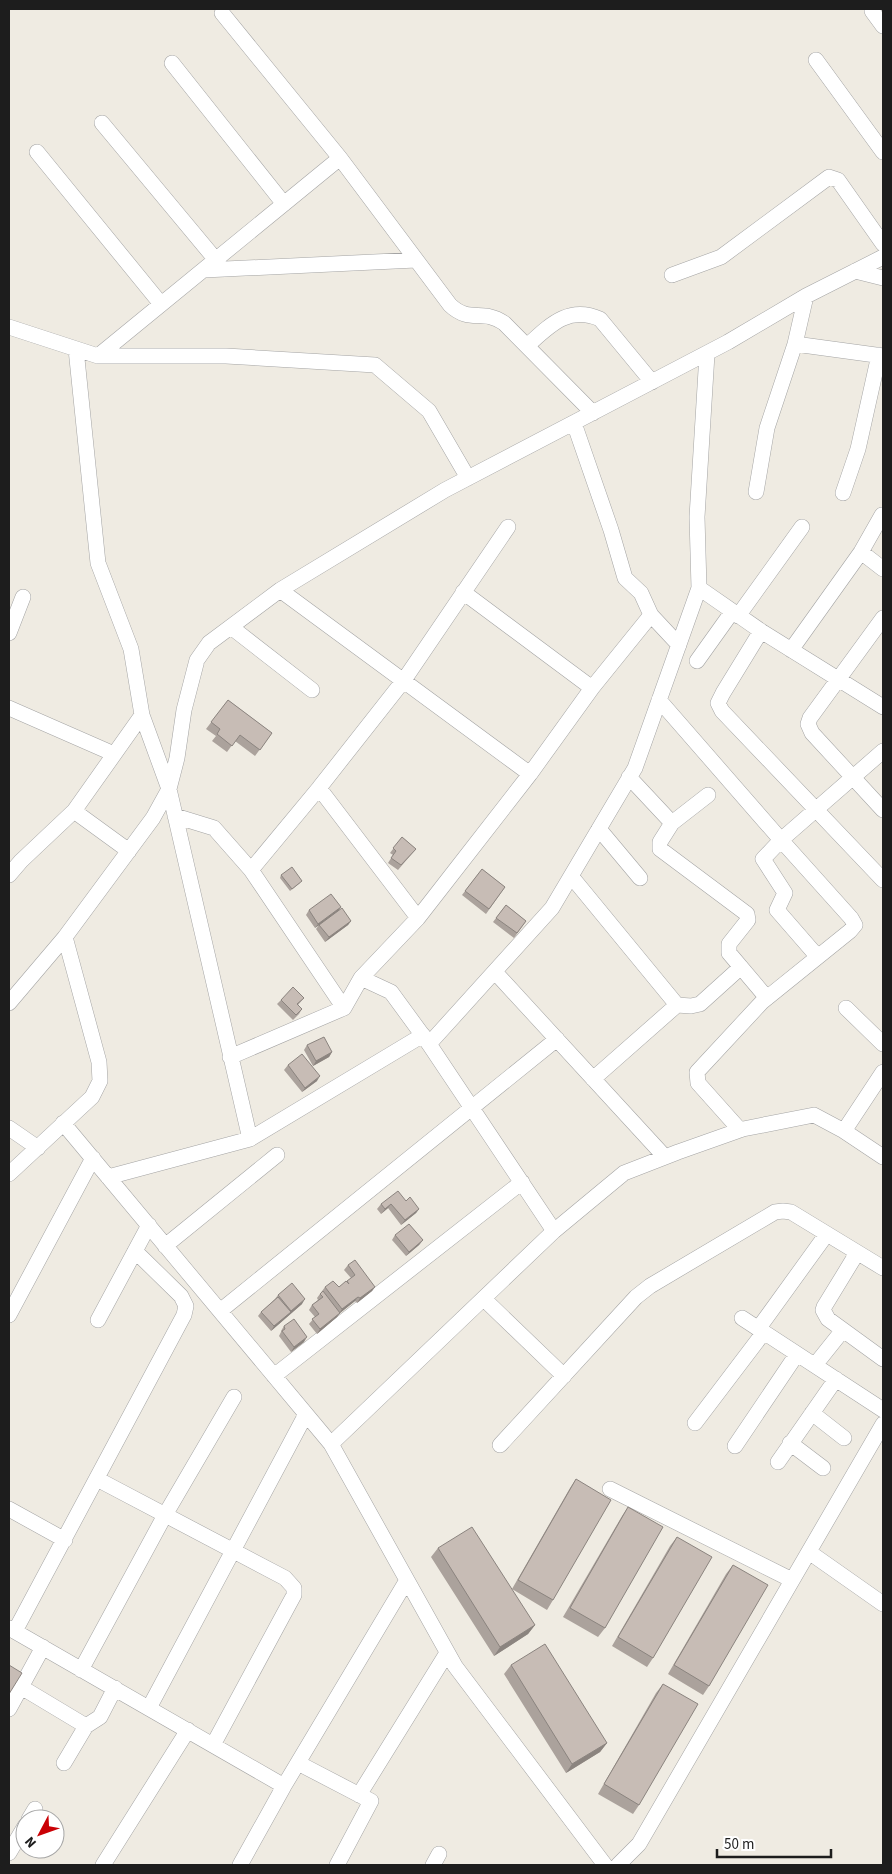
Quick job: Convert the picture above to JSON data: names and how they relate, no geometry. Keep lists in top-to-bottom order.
{
  "scale_bar": "50 m",
  "north": "bottom left"
}
